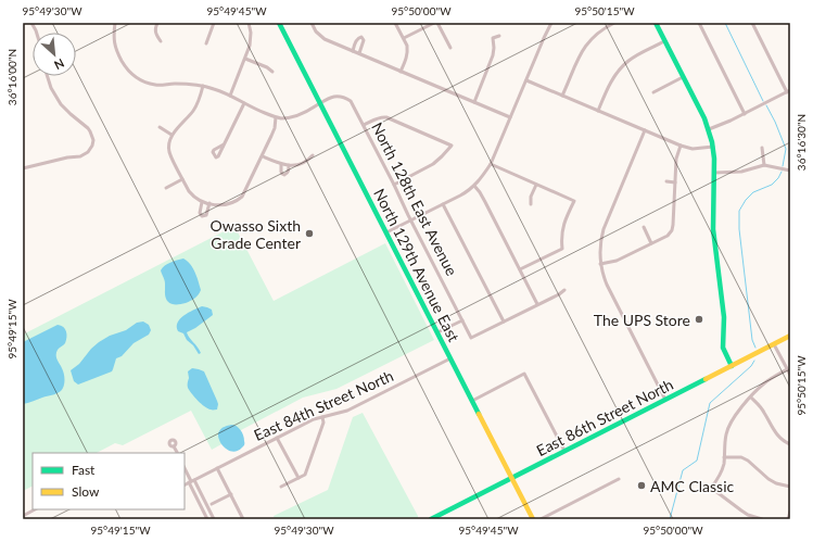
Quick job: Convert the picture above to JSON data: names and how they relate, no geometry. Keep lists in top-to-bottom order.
{
  "streets": {
    "main road": ["North 129th Avenue East", "East 86th Street North"],
    "street": ["North 128th East Avenue", "East 84th Street North"]
  },
  "crossings": [
    ["North 128th East Avenue", "North 129th Avenue East"],
    ["North 129th Avenue East", "East 84th Street North"],
    ["North 129th Avenue East", "East 86th Street North"]
  ],
  "places": ["Owasso Sixth Grade Center", "The UPS Store", "AMC Classic"],
  "legend": ["Fast", "Slow"],
  "north": "bottom right",
  "coordinates": [
    "95°49'30\"W",
    "95°49'45\"W",
    "95°50'00\"W",
    "95°50'15\"W",
    "36°16'00\"N",
    "36°16'30\"N",
    "95°49'15\"W"
  ]
}
